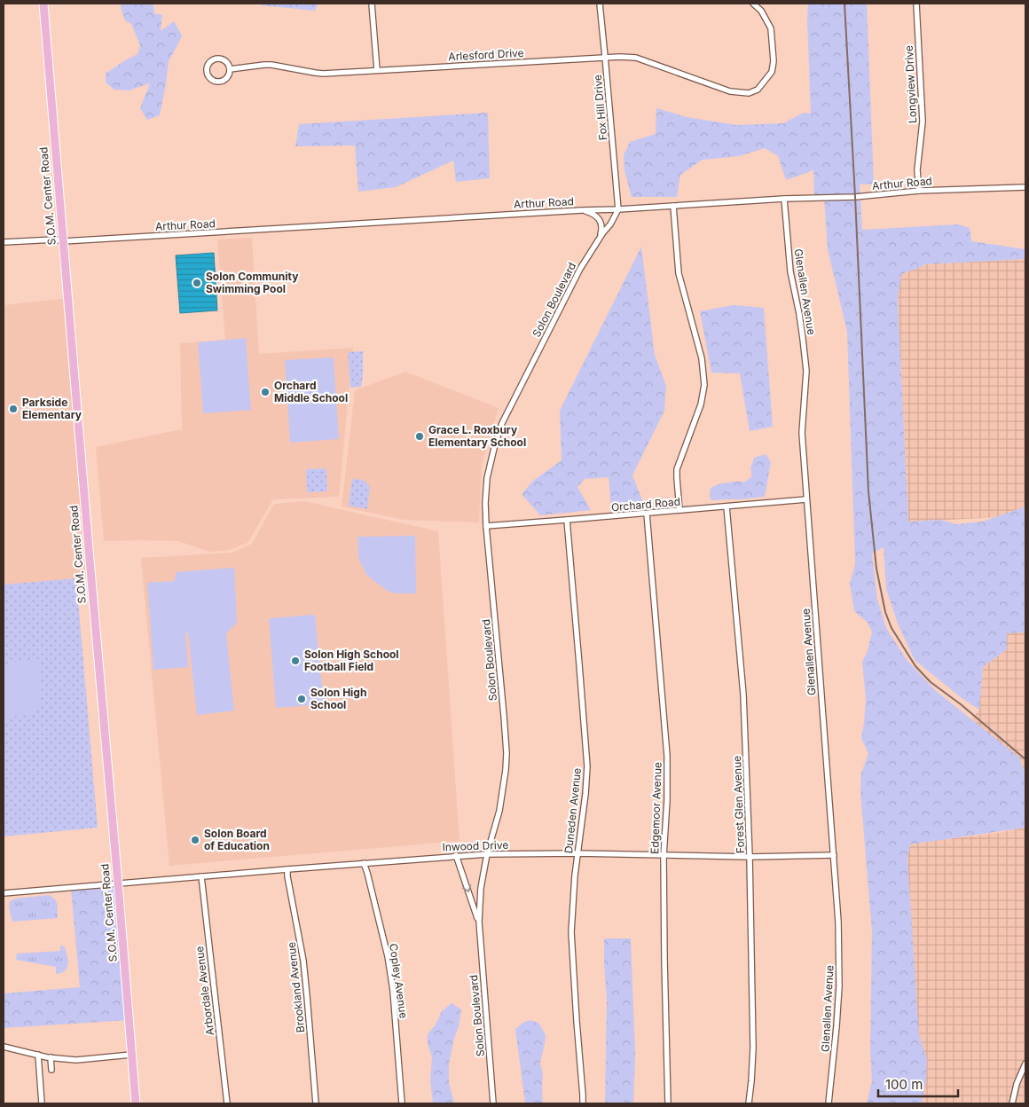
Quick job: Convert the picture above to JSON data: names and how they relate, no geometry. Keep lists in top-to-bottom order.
{
  "streets": {
    "main road": ["S.O.M. Center Road"],
    "street": [
      "Arlesford Drive",
      "Longview Drive",
      "Fox Hill Drive",
      "Arthur Road",
      "Glenallen Avenue",
      "Solon Boulevard",
      "Orchard Road",
      "Forest Glen Avenue",
      "Edgemoor Avenue",
      "Duneden Avenue",
      "Inwood Drive",
      "Copley Avenue",
      "Brookland Avenue",
      "Arbordale Avenue"
    ]
  },
  "crossings": [
    ["Arlesford Drive", "Fox Hill Drive"],
    ["Longview Drive", "Arthur Road"],
    ["Fox Hill Drive", "Arthur Road"],
    ["Fox Hill Drive", "Solon Boulevard"],
    ["Arthur Road", "S.O.M. Center Road"],
    ["Arthur Road", "Glenallen Avenue"],
    ["Arthur Road", "Solon Boulevard"],
    ["S.O.M. Center Road", "Inwood Drive"],
    ["Glenallen Avenue", "Orchard Road"],
    ["Glenallen Avenue", "Inwood Drive"],
    ["Solon Boulevard", "Orchard Road"],
    ["Solon Boulevard", "Inwood Drive"],
    ["Orchard Road", "Forest Glen Avenue"],
    ["Orchard Road", "Edgemoor Avenue"],
    ["Orchard Road", "Duneden Avenue"],
    ["Forest Glen Avenue", "Inwood Drive"],
    ["Edgemoor Avenue", "Inwood Drive"],
    ["Duneden Avenue", "Inwood Drive"],
    ["Inwood Drive", "Copley Avenue"],
    ["Inwood Drive", "Brookland Avenue"],
    ["Inwood Drive", "Arbordale Avenue"]
  ],
  "places": [
    "Solon Community Swimming Pool",
    "Orchard Middle School",
    "Parkside Elementary",
    "Grace L. Roxbury Elementary School",
    "Solon High School Football Field",
    "Solon High School",
    "Solon Board of Education"
  ],
  "scale_bar": "100 m"
}
